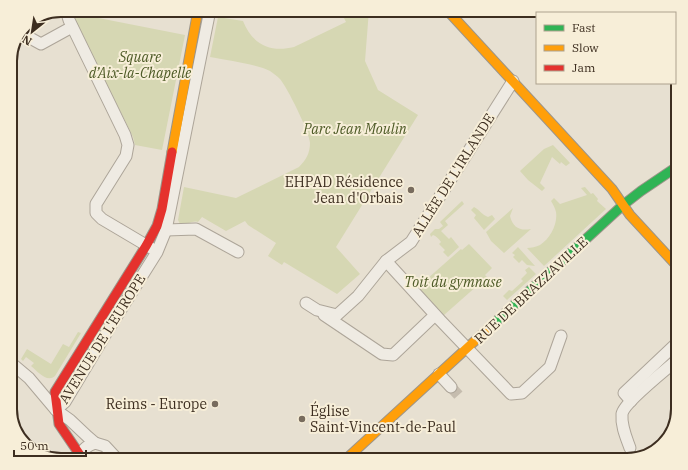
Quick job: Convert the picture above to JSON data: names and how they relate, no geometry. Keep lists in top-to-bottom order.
{
  "streets": {
    "street": ["ALLÉE DE L'IRLANDE", "RUE DE BRAZZAVILLE", "AVENUE DE L'EUROPE"]
  },
  "parks": ["Square d’Aix-la-Chapelle", "Parc Jean Moulin", "Toit du gymnase"],
  "places": ["EHPAD Résidence Jean d'Orbais", "Reims - Europe", "Église Saint-Vincent-de-Paul"],
  "legend": ["Fast", "Slow", "Jam"],
  "scale_bar": "50 m",
  "north": "bottom left"
}
